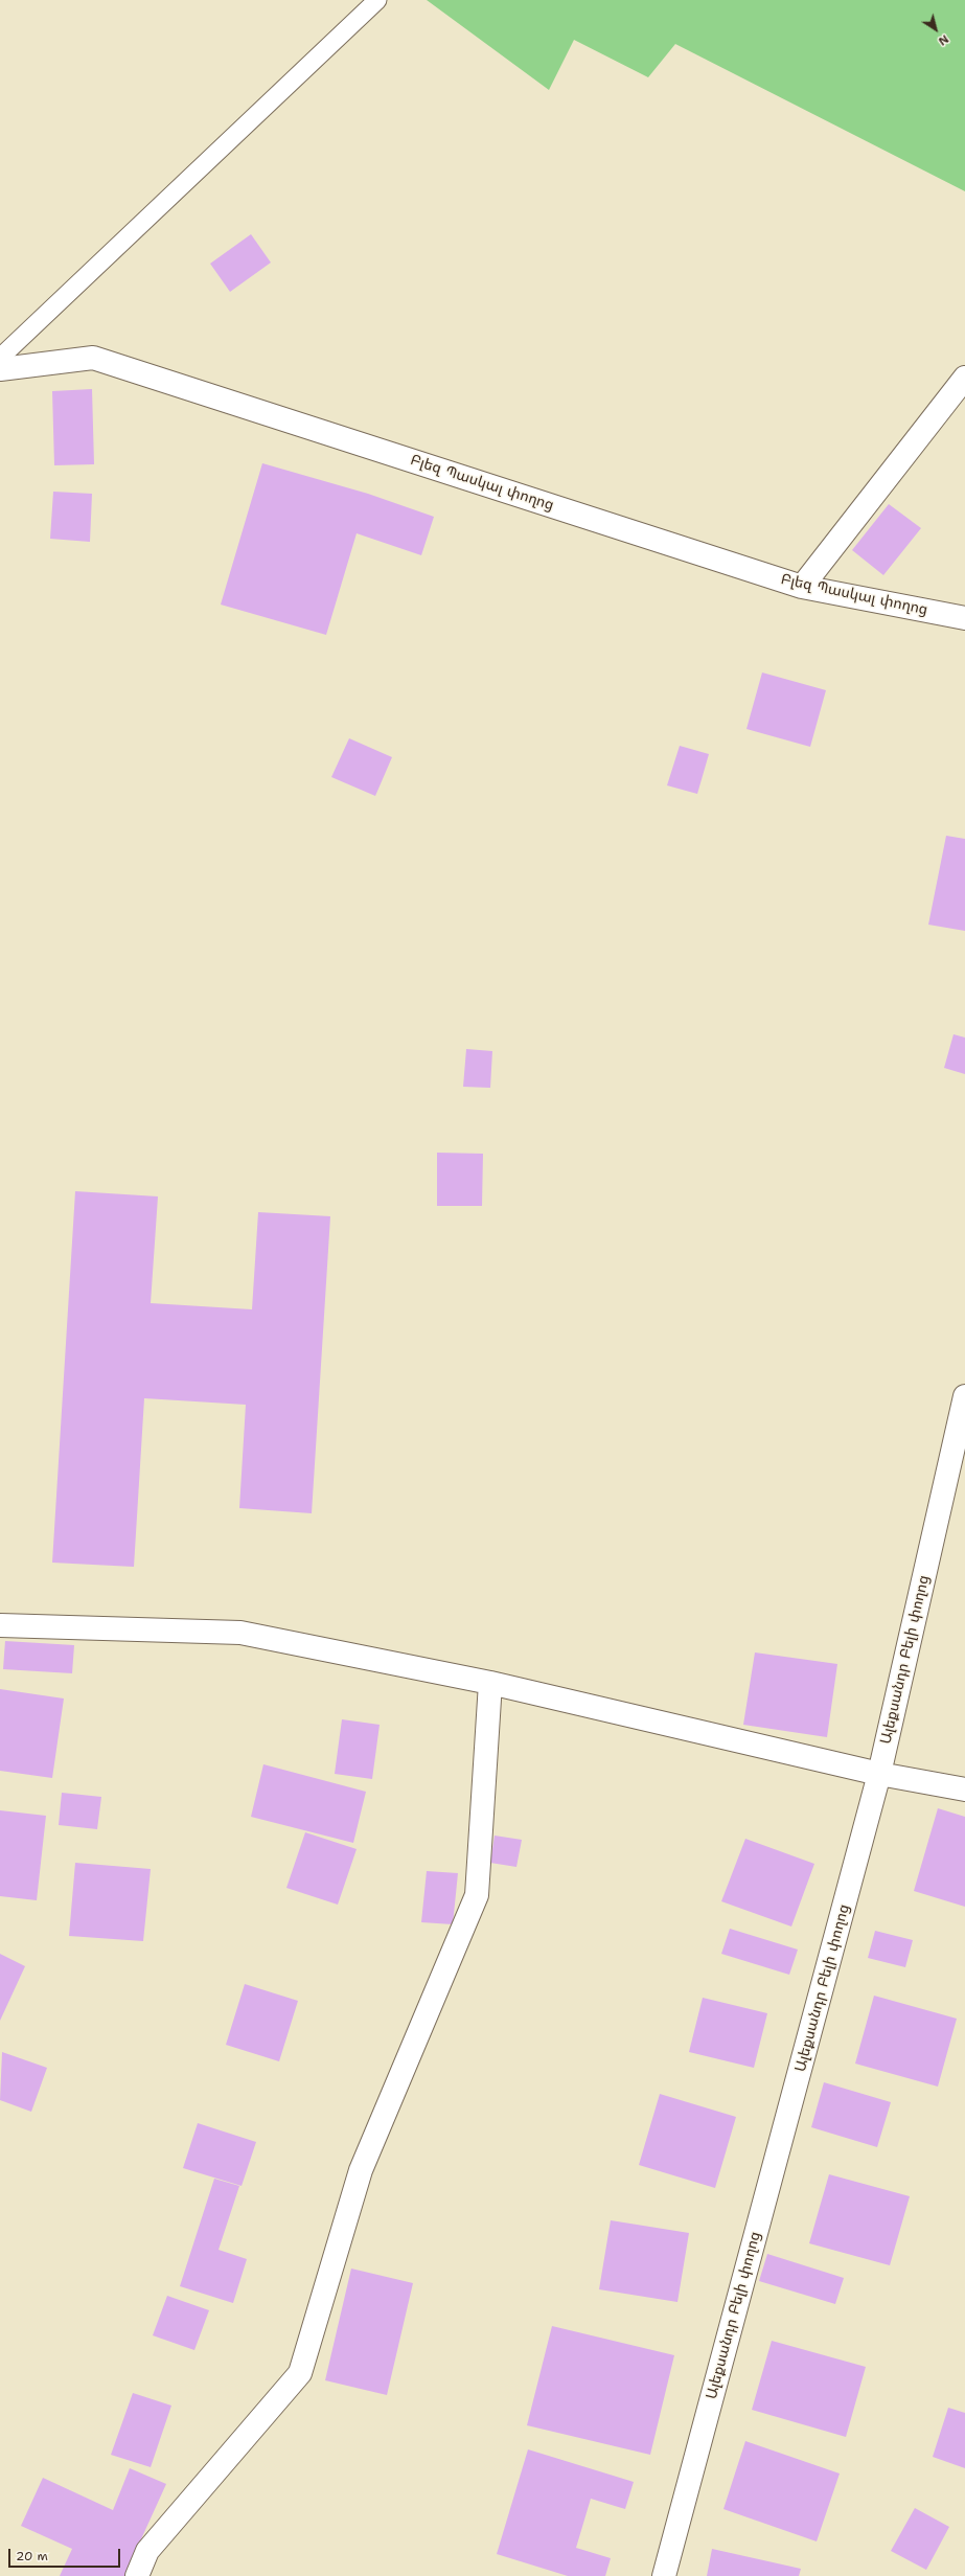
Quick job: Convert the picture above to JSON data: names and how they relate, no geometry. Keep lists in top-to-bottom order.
{
  "streets": {
    "street": ["Բլեզ Պասկալ փողոց", "Ալեքսանդր Բելի փողոց"]
  },
  "scale_bar": "20 m",
  "north": "bottom right"
}
